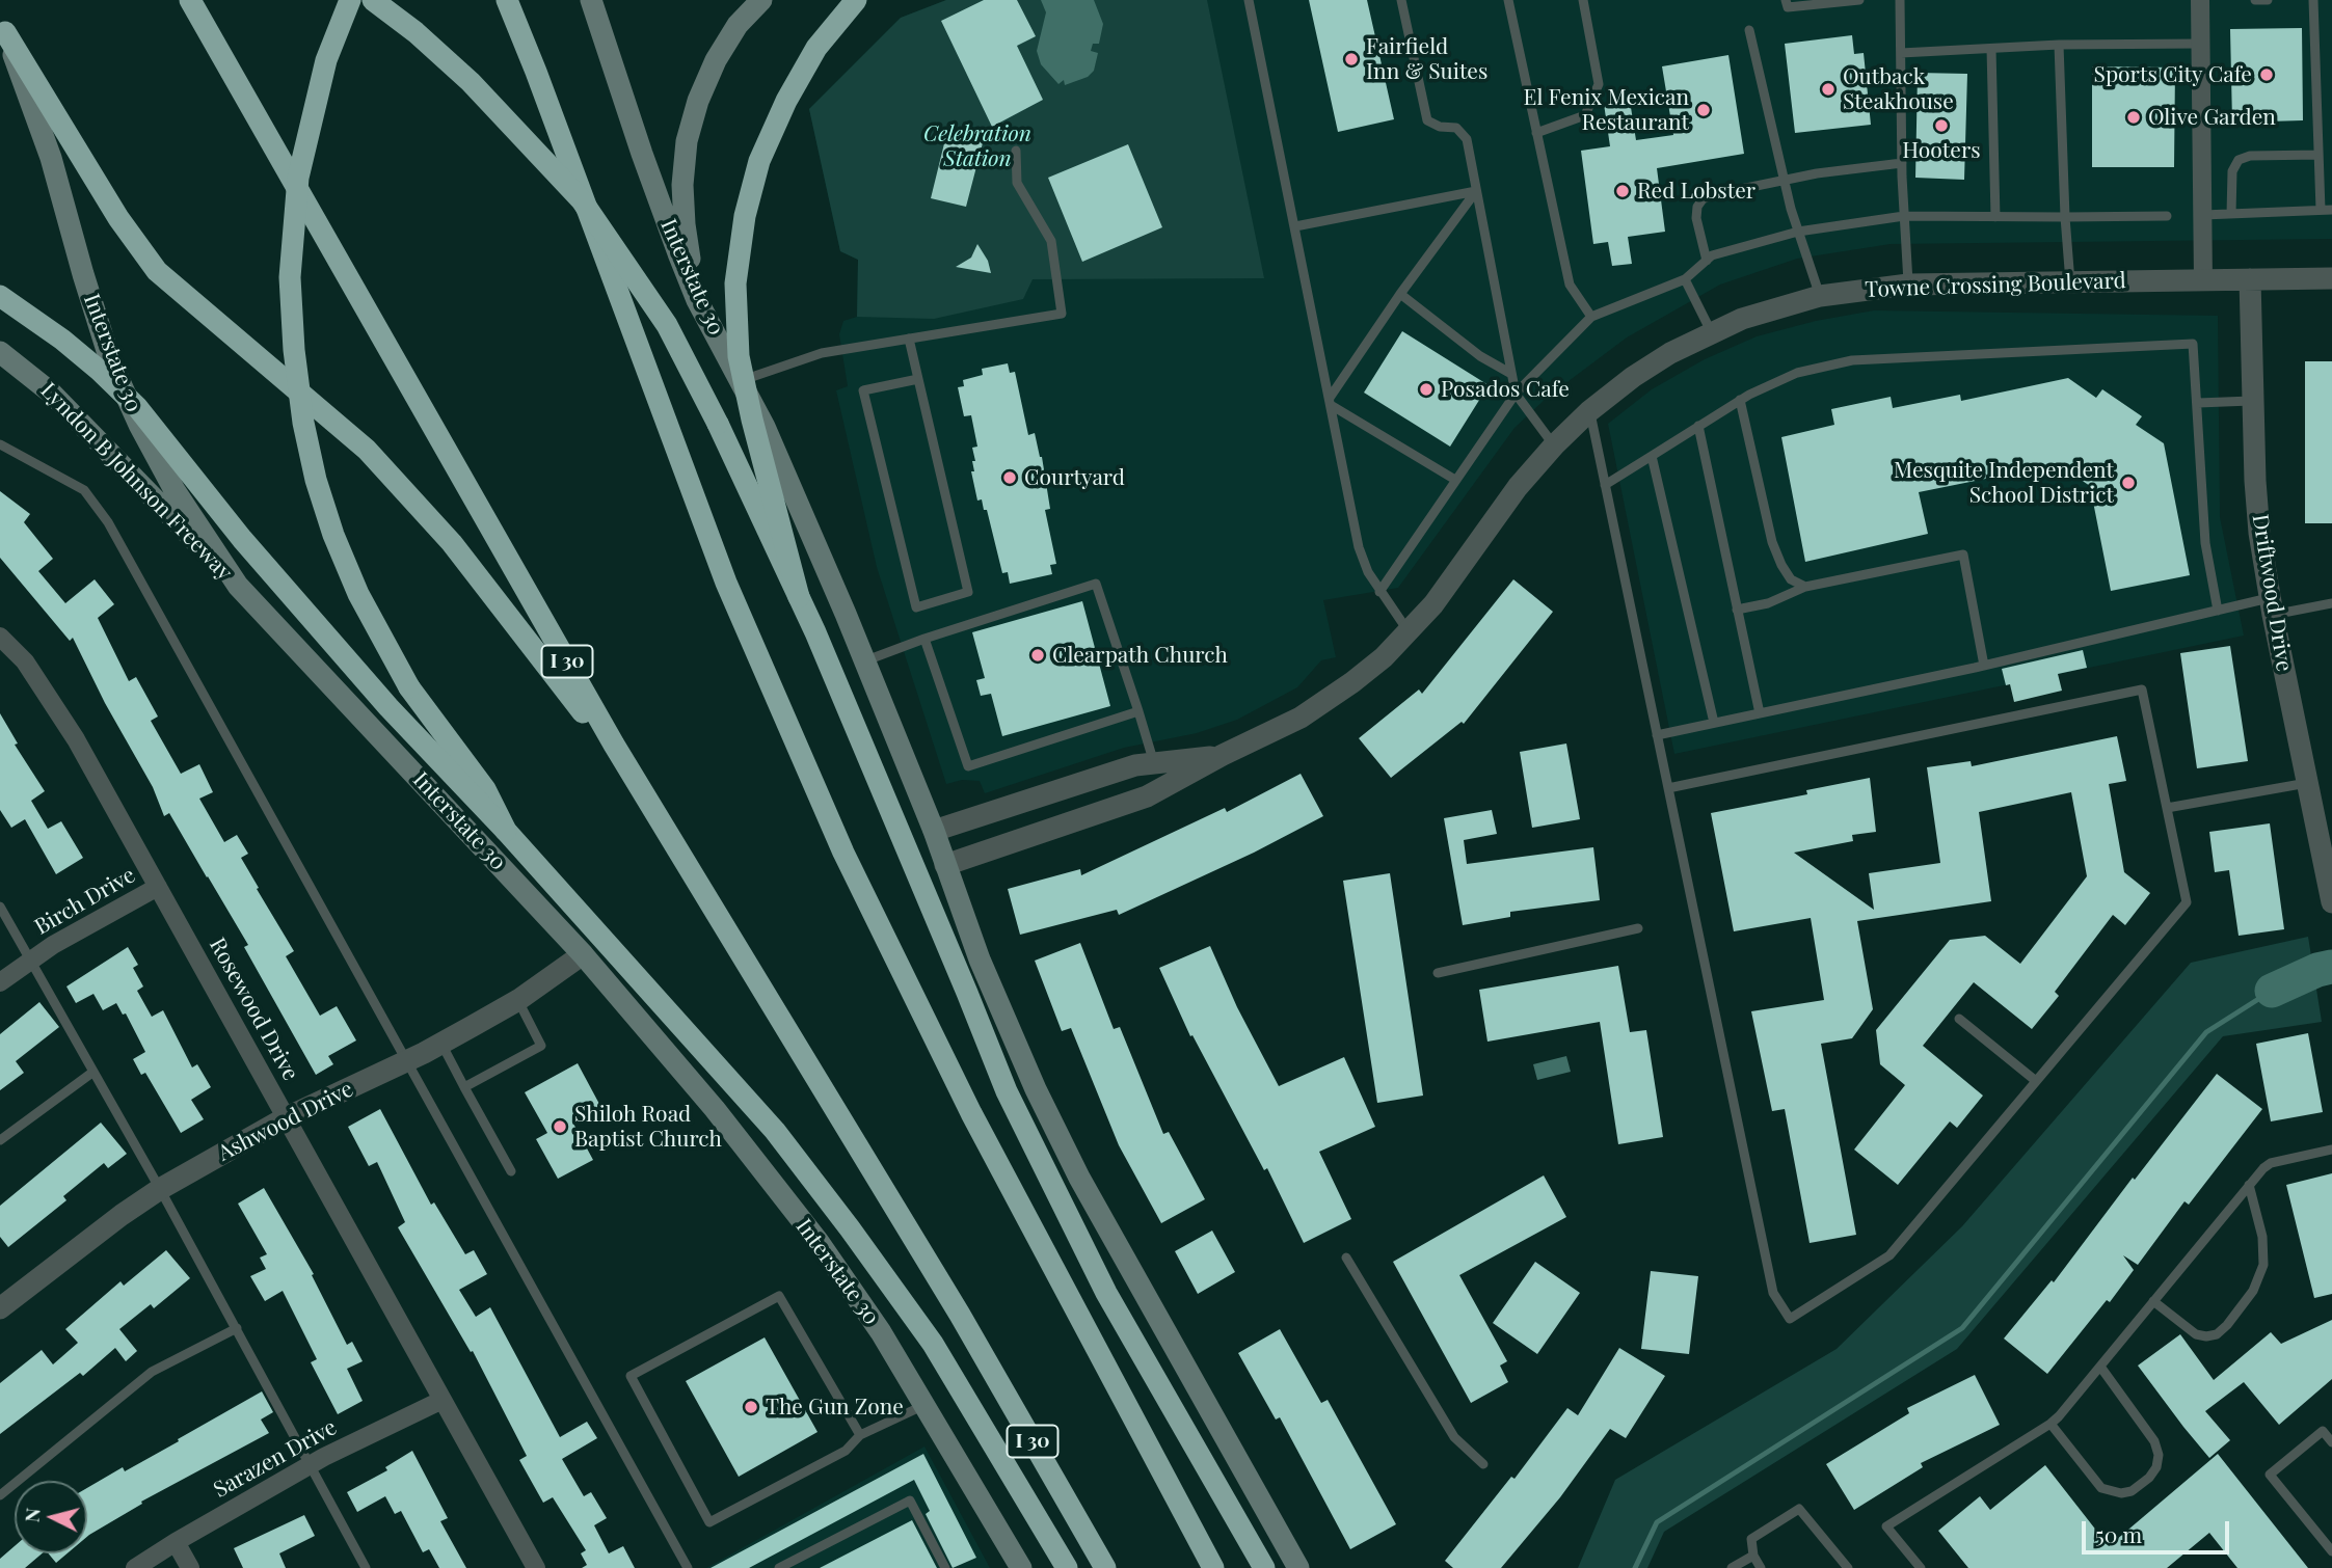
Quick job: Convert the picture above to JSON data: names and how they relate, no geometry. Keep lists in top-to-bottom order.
{
  "streets": {
    "highway": ["I 30"],
    "main road": ["Interstate 30", "Lyndon B Johnson Freeway"],
    "street": [
      "Towne Crossing Boulevard",
      "Driftwood Drive",
      "Birch Drive",
      "Rosewood Drive",
      "Ashwood Drive",
      "Sarazen Drive"
    ]
  },
  "crossings": [
    ["Interstate 30", "Towne Crossing Boulevard"],
    ["Interstate 30", "Lyndon B Johnson Freeway"],
    ["Interstate 30", "Ashwood Drive"],
    ["Towne Crossing Boulevard", "Driftwood Drive"],
    ["Birch Drive", "Rosewood Drive"],
    ["Rosewood Drive", "Ashwood Drive"],
    ["Rosewood Drive", "Sarazen Drive"]
  ],
  "parks": ["Celebration Station"],
  "places": [
    "Fairfield Inn & Suites",
    "Sports City Cafe",
    "Outback Steakhouse",
    "El Fenix Mexican Restaurant",
    "Olive Garden",
    "Hooters",
    "Red Lobster",
    "Posados Cafe",
    "Courtyard",
    "Mesquite Independent School District",
    "Clearpath Church",
    "Shiloh Road Baptist Church",
    "The Gun Zone"
  ],
  "scale_bar": "50 m",
  "north": "left"
}
